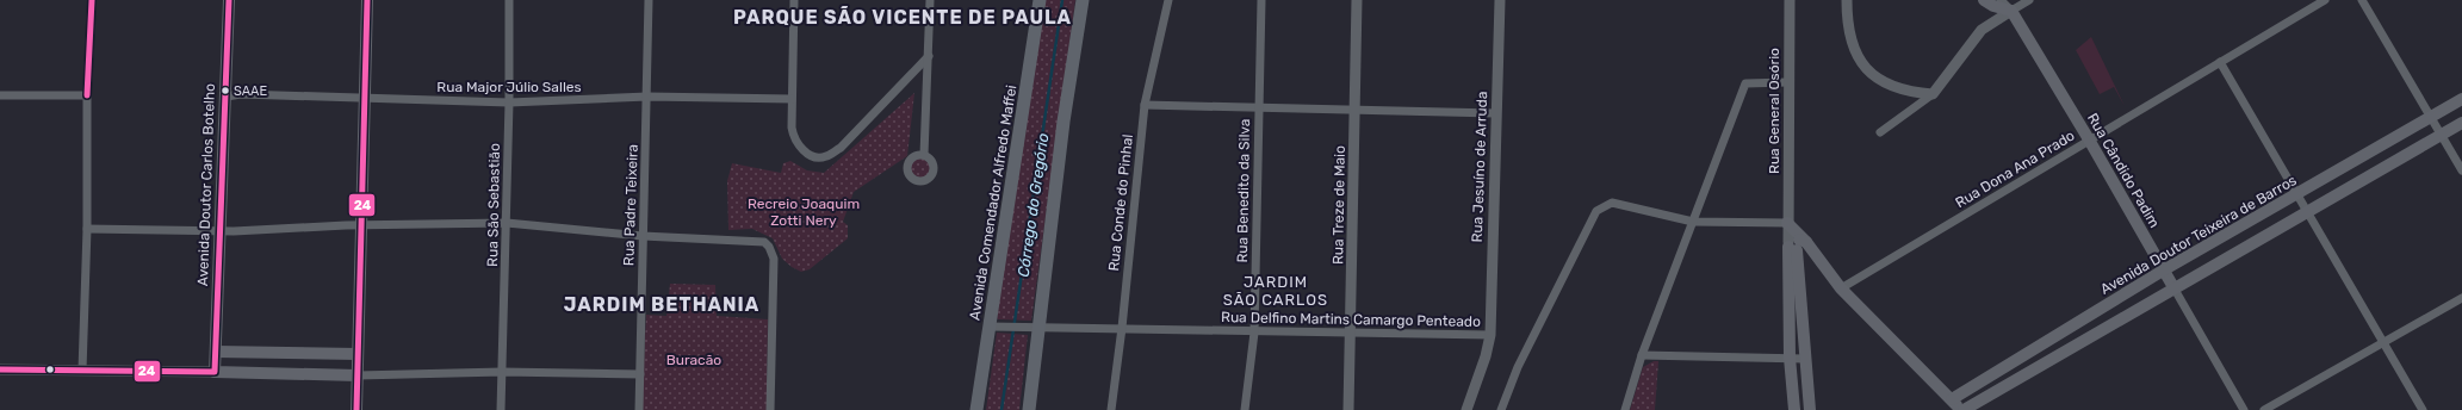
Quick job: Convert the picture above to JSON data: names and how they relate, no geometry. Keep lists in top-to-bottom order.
{
  "streets": {
    "main road": [
      "Rua Cândido Padim",
      "Avenida Doutor Carlos Botelho",
      "Avenida Comendador Alfredo Maffei",
      "Avenida Doutor Teixeira de Barros"
    ],
    "street": [
      "Rua Major Júlio Salles",
      "Rua General Osório",
      "Rua Jesuíno de Arruda",
      "Rua Dona Ana Prado",
      "Rua Benedito da Silva",
      "Rua Conde do Pinhal",
      "Rua São Sebastião",
      "Rua Padre Teixeira",
      "Rua Treze de Maio",
      "Rua Delfino Martins Camargo Penteado"
    ]
  },
  "crossings": [
    ["Rua Major Júlio Salles", "Avenida Doutor Carlos Botelho"],
    ["Rua Major Júlio Salles", "Rua São Sebastião"],
    ["Rua Major Júlio Salles", "Rua Padre Teixeira"],
    ["Rua Jesuíno de Arruda", "Rua Delfino Martins Camargo Penteado"],
    ["Rua Dona Ana Prado", "Rua Cândido Padim"],
    ["Rua Cândido Padim", "Avenida Doutor Teixeira de Barros"],
    ["Rua Benedito da Silva", "Rua Delfino Martins Camargo Penteado"],
    ["Avenida Comendador Alfredo Maffei", "Rua Delfino Martins Camargo Penteado"],
    ["Rua Conde do Pinhal", "Rua Delfino Martins Camargo Penteado"],
    ["Rua Treze de Maio", "Rua Delfino Martins Camargo Penteado"]
  ],
  "districts": ["PARQUE SÃO VICENTE DE PAULA", "JARDIM SÃO CARLOS", "JARDIM BETHANIA"],
  "water": ["Córrego do Gregório"],
  "parks": ["Recreio Joaquim Zotti Nery", "Buracão"],
  "places": ["SAAE"],
  "lines": ["transit line 24"]
}
